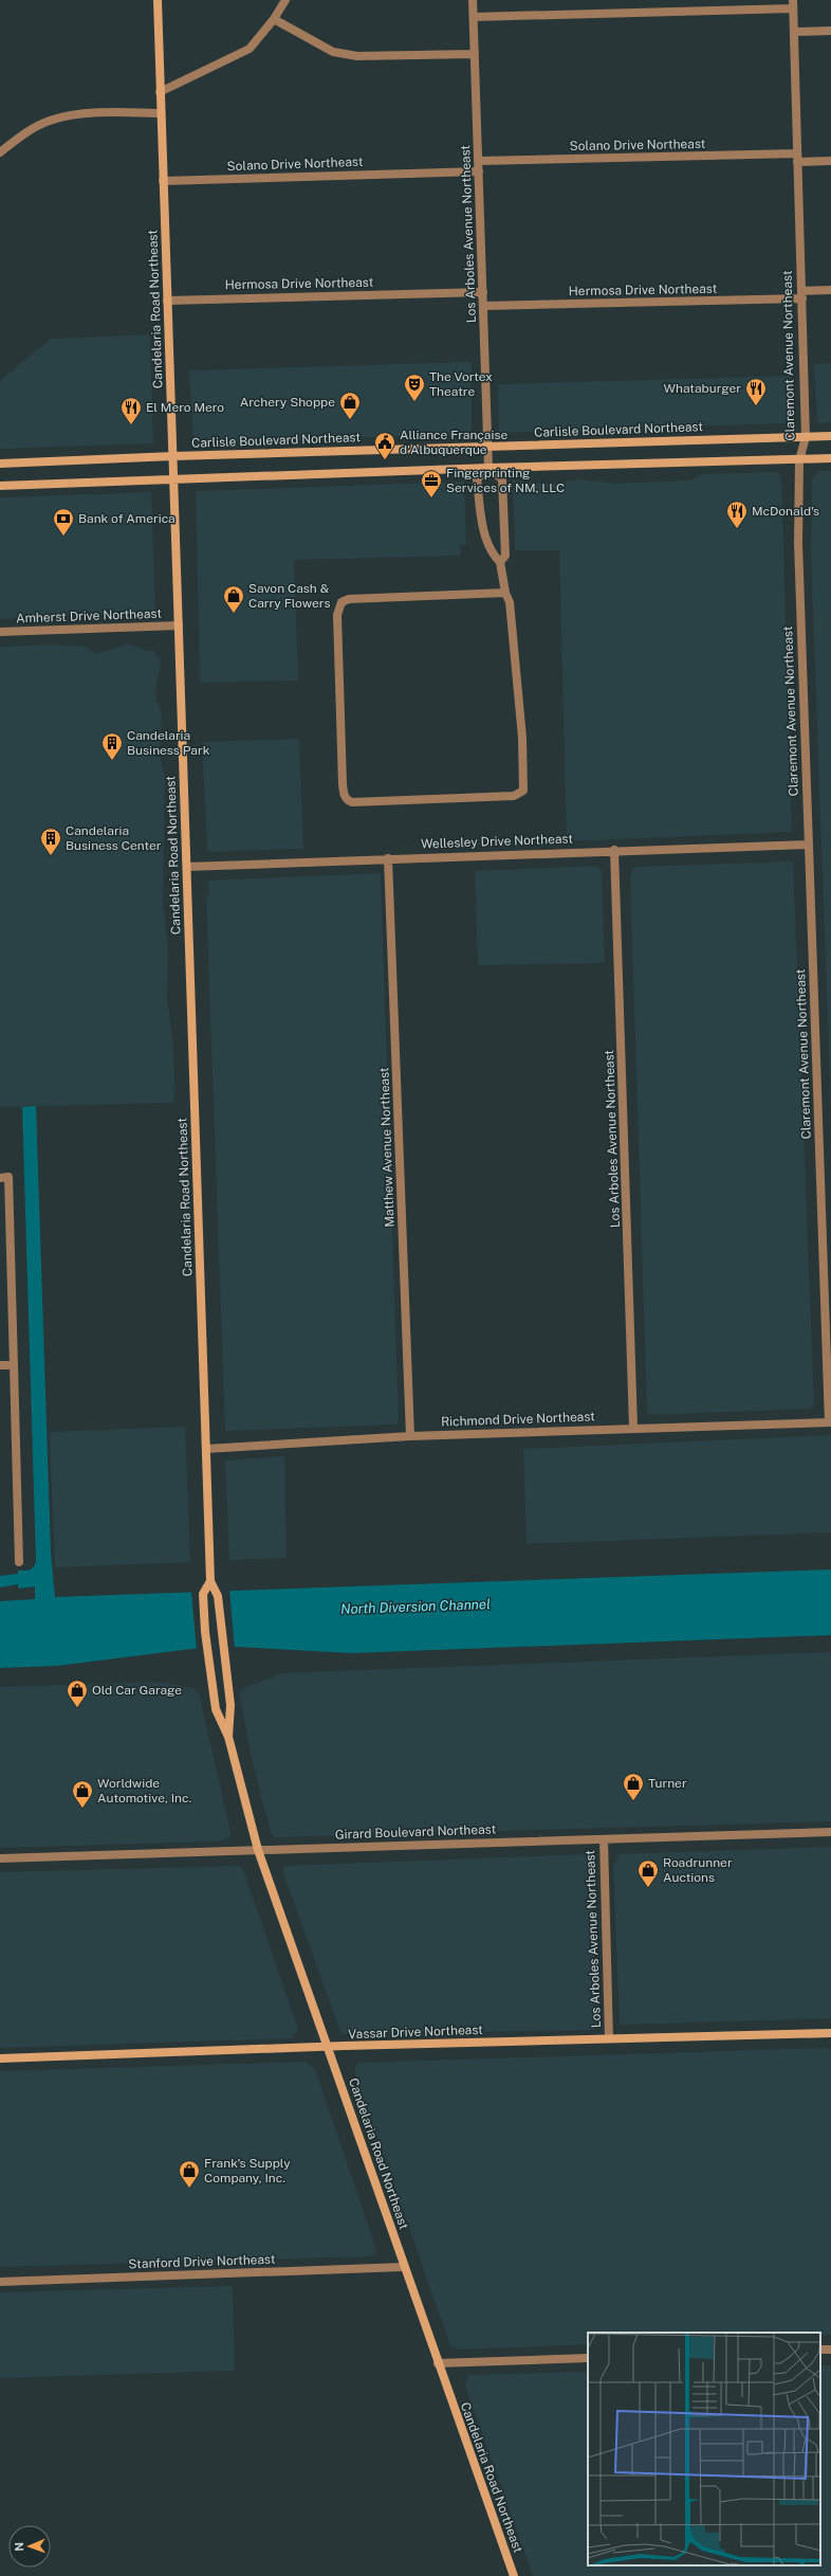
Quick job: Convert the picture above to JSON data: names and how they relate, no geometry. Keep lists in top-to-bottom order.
{
  "streets": {
    "main road": ["Candelaria Road Northeast", "Carlisle Boulevard Northeast", "Vassar Drive Northeast"],
    "street": [
      "Solano Drive Northeast",
      "Los Arboles Avenue Northeast",
      "Hermosa Drive Northeast",
      "Claremont Avenue Northeast",
      "Amherst Drive Northeast",
      "Wellesley Drive Northeast",
      "Matthew Avenue Northeast",
      "Richmond Drive Northeast",
      "Girard Boulevard Northeast",
      "Stanford Drive Northeast"
    ]
  },
  "crossings": [
    ["Solano Drive Northeast", "Los Arboles Avenue Northeast"],
    ["Solano Drive Northeast", "Candelaria Road Northeast"],
    ["Solano Drive Northeast", "Claremont Avenue Northeast"],
    ["Los Arboles Avenue Northeast", "Hermosa Drive Northeast"],
    ["Los Arboles Avenue Northeast", "Carlisle Boulevard Northeast"],
    ["Los Arboles Avenue Northeast", "Wellesley Drive Northeast"],
    ["Los Arboles Avenue Northeast", "Richmond Drive Northeast"],
    ["Los Arboles Avenue Northeast", "Girard Boulevard Northeast"],
    ["Los Arboles Avenue Northeast", "Vassar Drive Northeast"],
    ["Hermosa Drive Northeast", "Candelaria Road Northeast"],
    ["Hermosa Drive Northeast", "Claremont Avenue Northeast"],
    ["Candelaria Road Northeast", "Carlisle Boulevard Northeast"],
    ["Candelaria Road Northeast", "Amherst Drive Northeast"],
    ["Candelaria Road Northeast", "Wellesley Drive Northeast"],
    ["Candelaria Road Northeast", "Richmond Drive Northeast"],
    ["Candelaria Road Northeast", "Girard Boulevard Northeast"],
    ["Candelaria Road Northeast", "Vassar Drive Northeast"],
    ["Candelaria Road Northeast", "Stanford Drive Northeast"],
    ["Claremont Avenue Northeast", "Carlisle Boulevard Northeast"],
    ["Claremont Avenue Northeast", "Wellesley Drive Northeast"],
    ["Claremont Avenue Northeast", "Richmond Drive Northeast"],
    ["Wellesley Drive Northeast", "Matthew Avenue Northeast"],
    ["Matthew Avenue Northeast", "Richmond Drive Northeast"]
  ],
  "water": ["North Diversion Channel"],
  "places": {
    "theatre": ["The Vortex Theatre"],
    "restaurant": ["Whataburger", "El Mero Mero", "McDonald's"],
    "shop": [
      "Archery Shoppe",
      "Savon Cash & Carry Flowers",
      "Old Car Garage",
      "Turner",
      "Worldwide Automotive, Inc.",
      "Roadrunner Auctions",
      "Frank's Supply Company, Inc."
    ],
    "public building": ["Alliance Française d'Albuquerque"],
    "office": ["Fingerprinting Services of NM, LLC"],
    "bank": ["Bank of America"],
    "building": ["Candelaria Business Park", "Candelaria Business Center"]
  },
  "north": "left"
}
